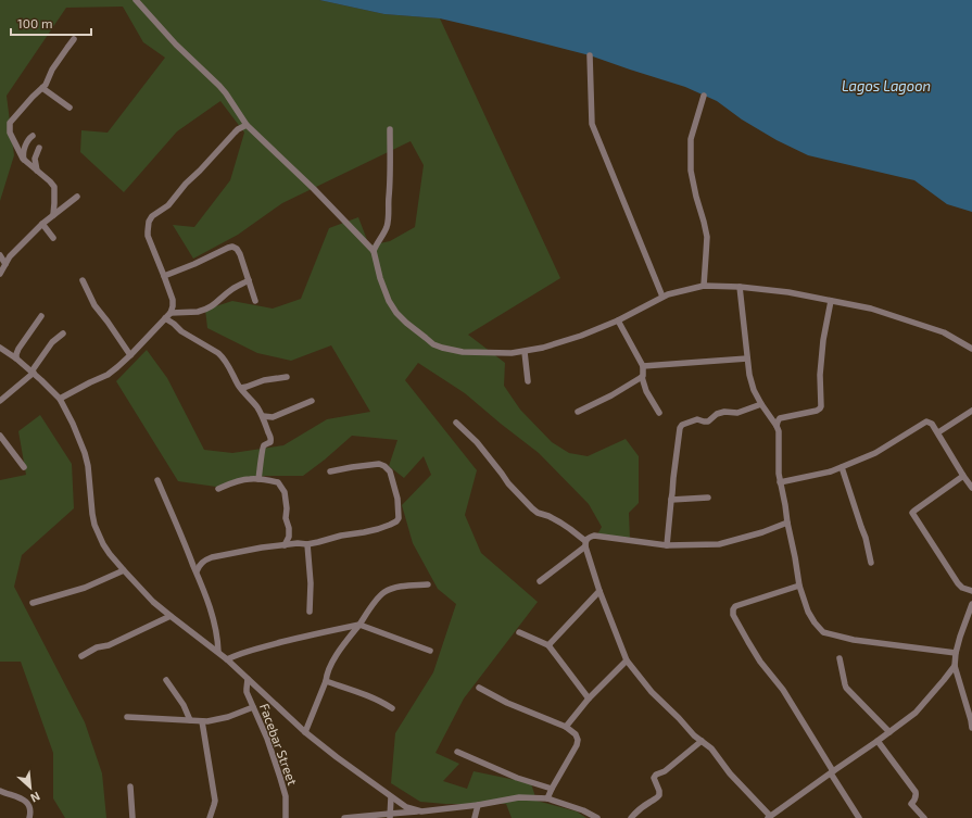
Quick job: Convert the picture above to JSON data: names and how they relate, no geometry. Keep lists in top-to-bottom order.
{
  "streets": {
    "street": ["Facebar Street"]
  },
  "water": ["Lagos Lagoon"],
  "scale_bar": "100 m",
  "north": "bottom right"
}
